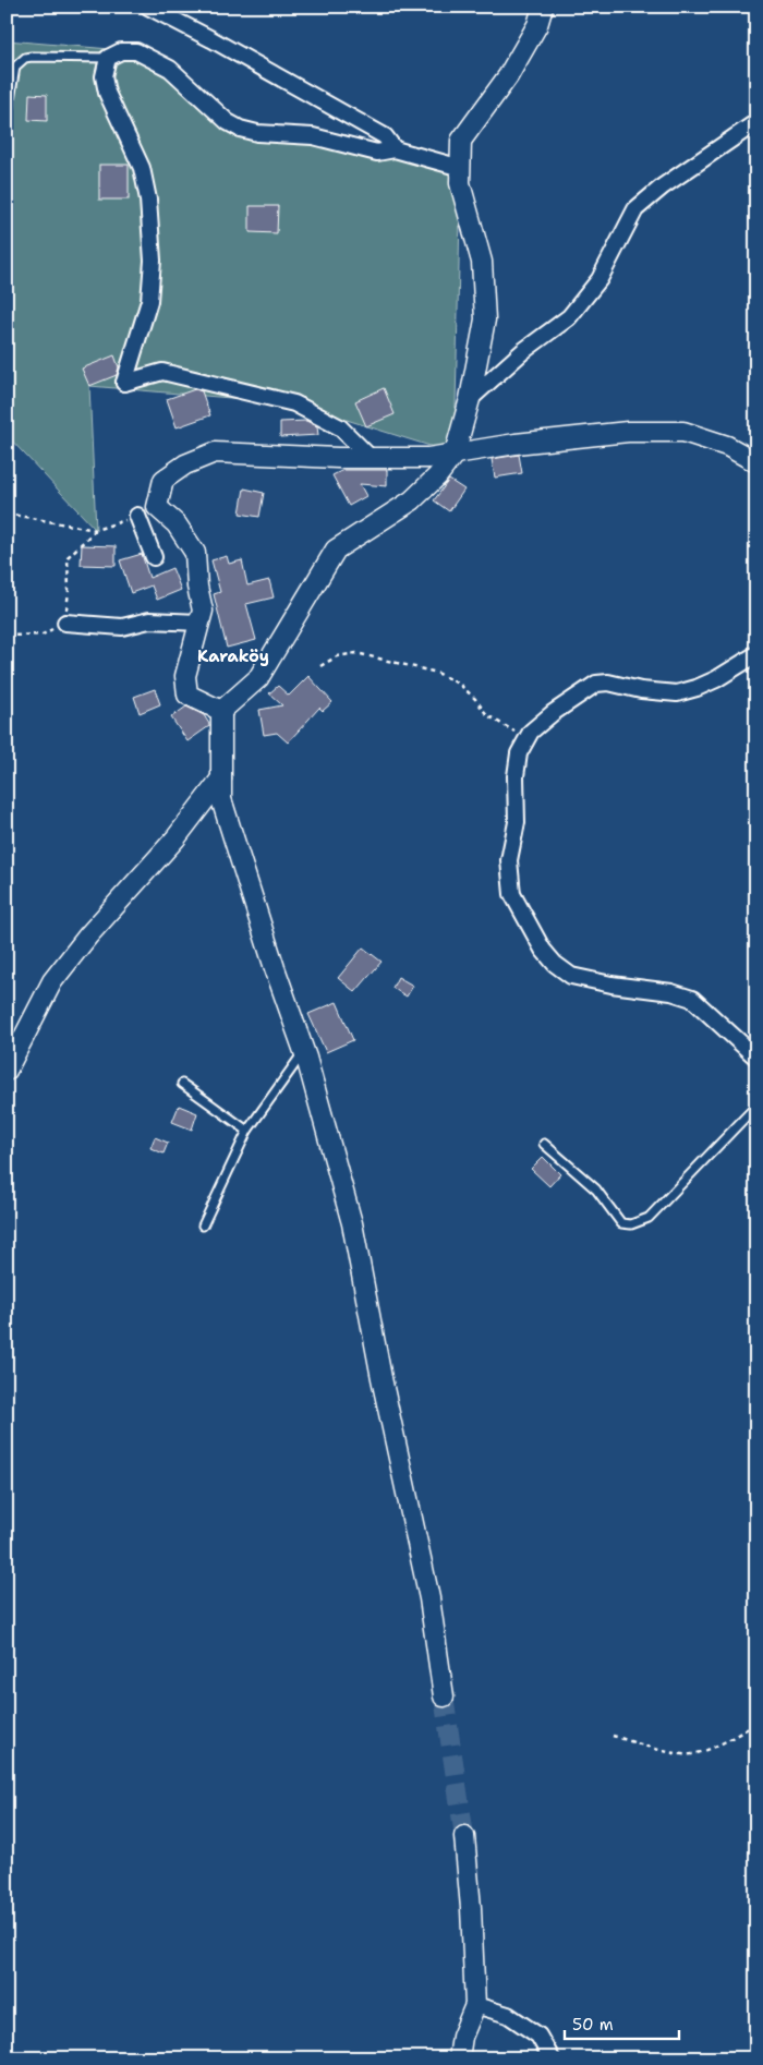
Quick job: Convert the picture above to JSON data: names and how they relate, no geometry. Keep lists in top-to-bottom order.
{
  "districts": ["Karaköy"],
  "scale_bar": "50 m"
}
